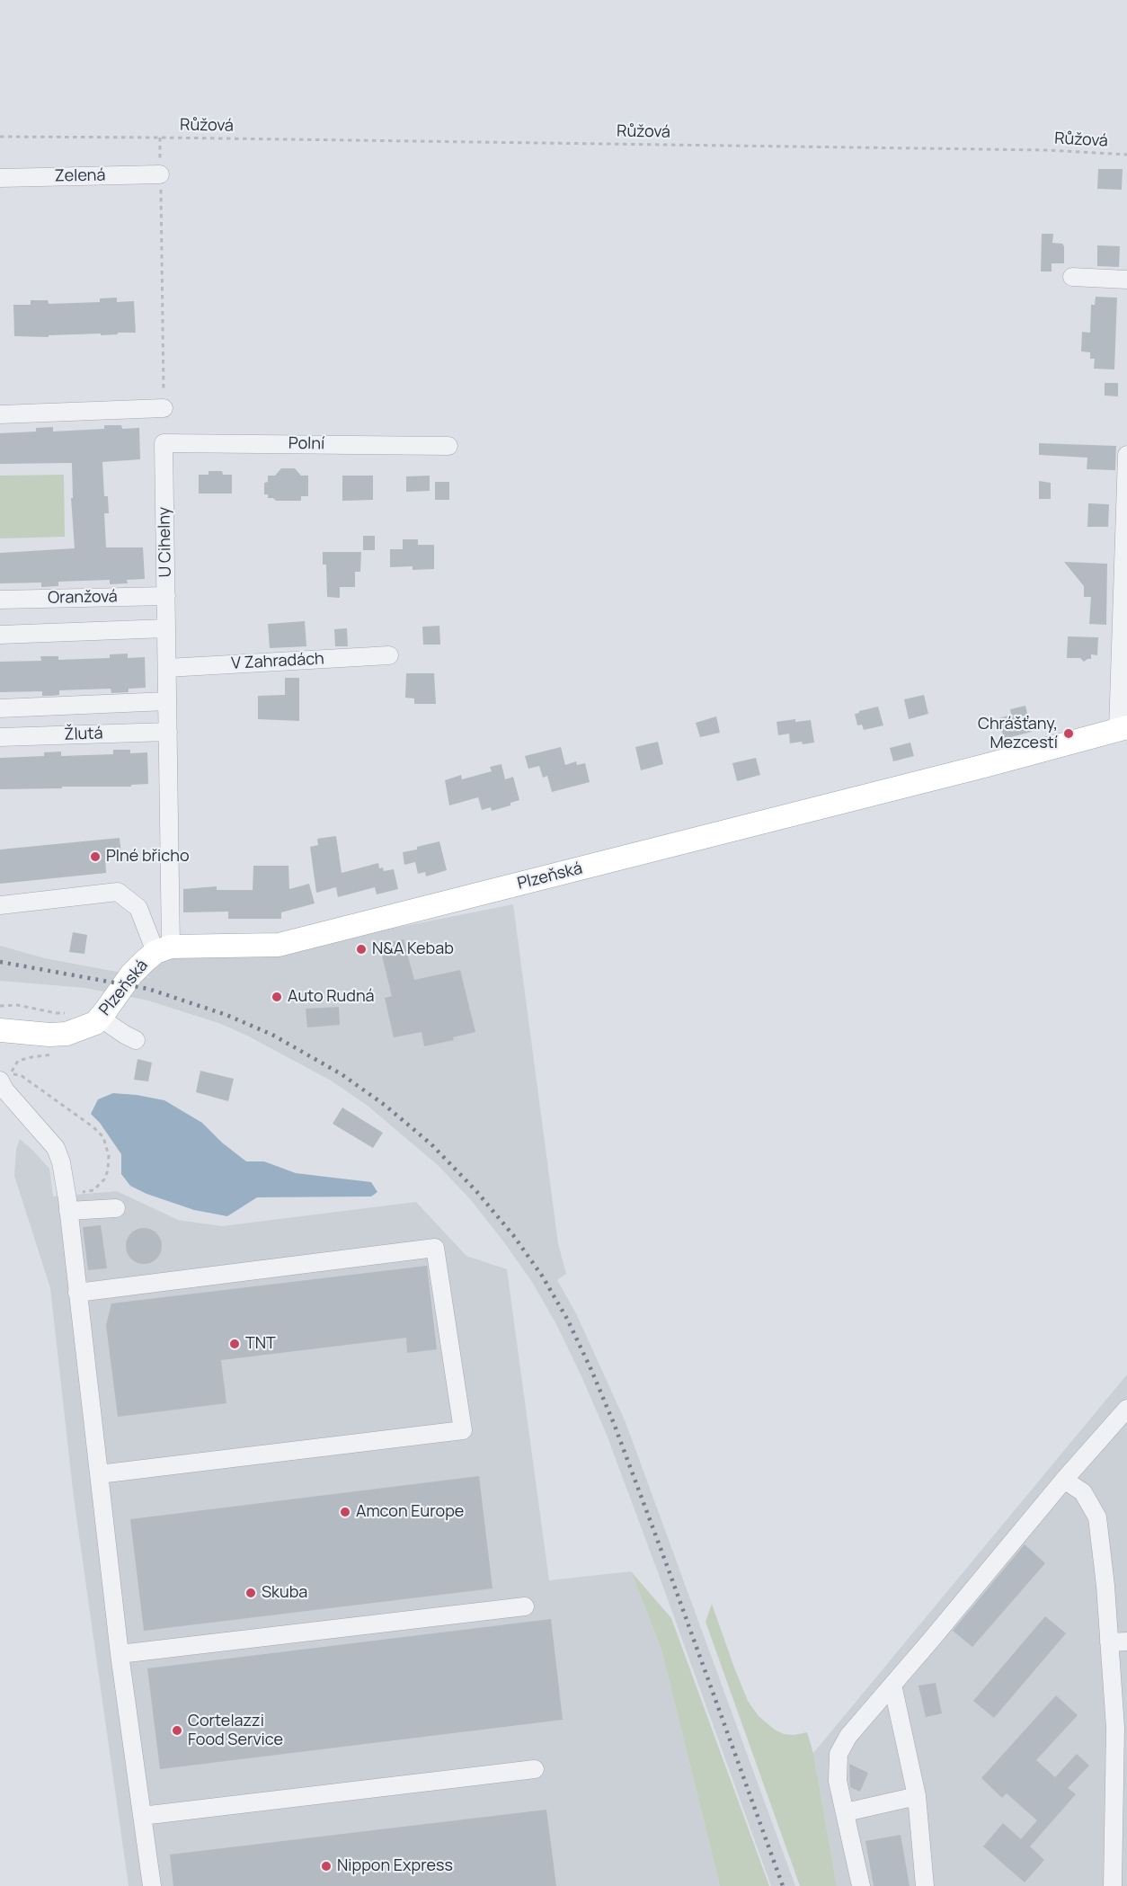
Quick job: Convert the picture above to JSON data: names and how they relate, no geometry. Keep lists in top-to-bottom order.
{
  "streets": {
    "main road": ["Plzeňská"],
    "street": [
      "Zelená",
      "Polní",
      "U Cihelny",
      "Oranžová",
      "V Zahradách",
      "Žlutá"
    ],
    "path": ["Růžová"]
  },
  "crossings": [
    ["Polní", "U Cihelny"],
    ["U Cihelny", "Oranžová"],
    ["U Cihelny", "V Zahradách"],
    ["U Cihelny", "Žlutá"],
    ["U Cihelny", "Plzeňská"]
  ],
  "places": [
    "Chrášťany, Mezcestí",
    "Plné břicho",
    "N&A Kebab",
    "Auto Rudná",
    "TNT",
    "Amcon Europe",
    "Skuba",
    "Cortelazzi Food Service",
    "Nippon Express"
  ]
}
